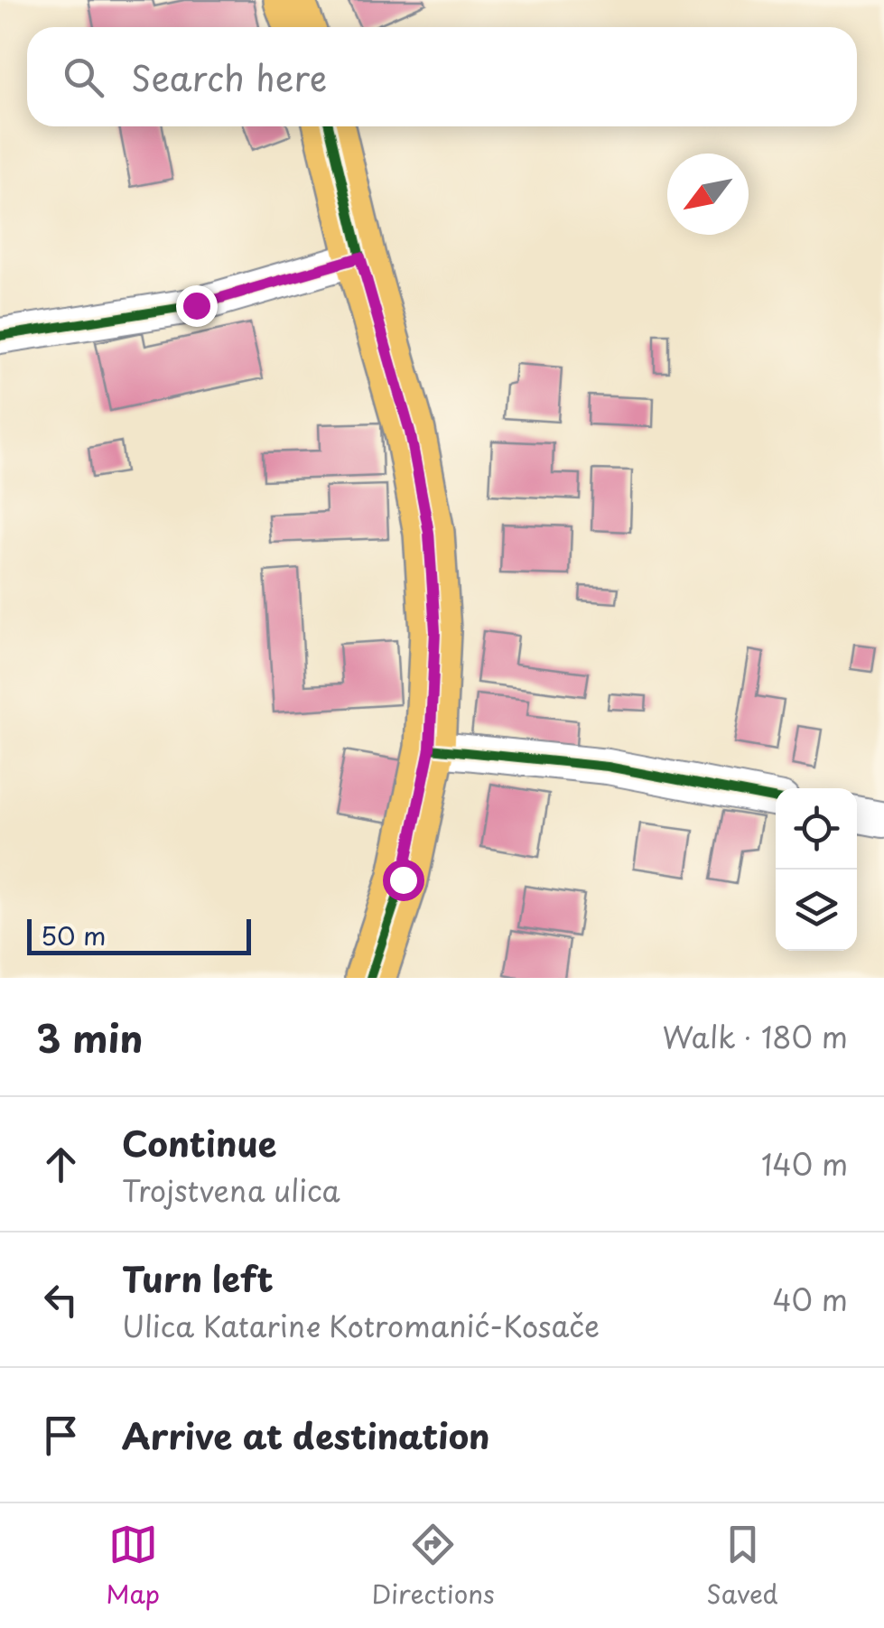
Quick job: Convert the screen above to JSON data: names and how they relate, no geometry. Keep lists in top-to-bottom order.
{
  "scale_bar": "50 m",
  "north": "bottom left",
  "page": {
    "search": "Search here",
    "scale": "50 m",
    "heading": ["3 min", "Walk · 180 m"],
    "list": [
      ["Continue", "Trojstvena ulica", "140 m"],
      ["Turn left", "Ulica Katarine Kotromanić-Kosače", "40 m"],
      "Arrive at destination"
    ],
    "nav": ["Map", "Directions", "Saved"]
  }
}
